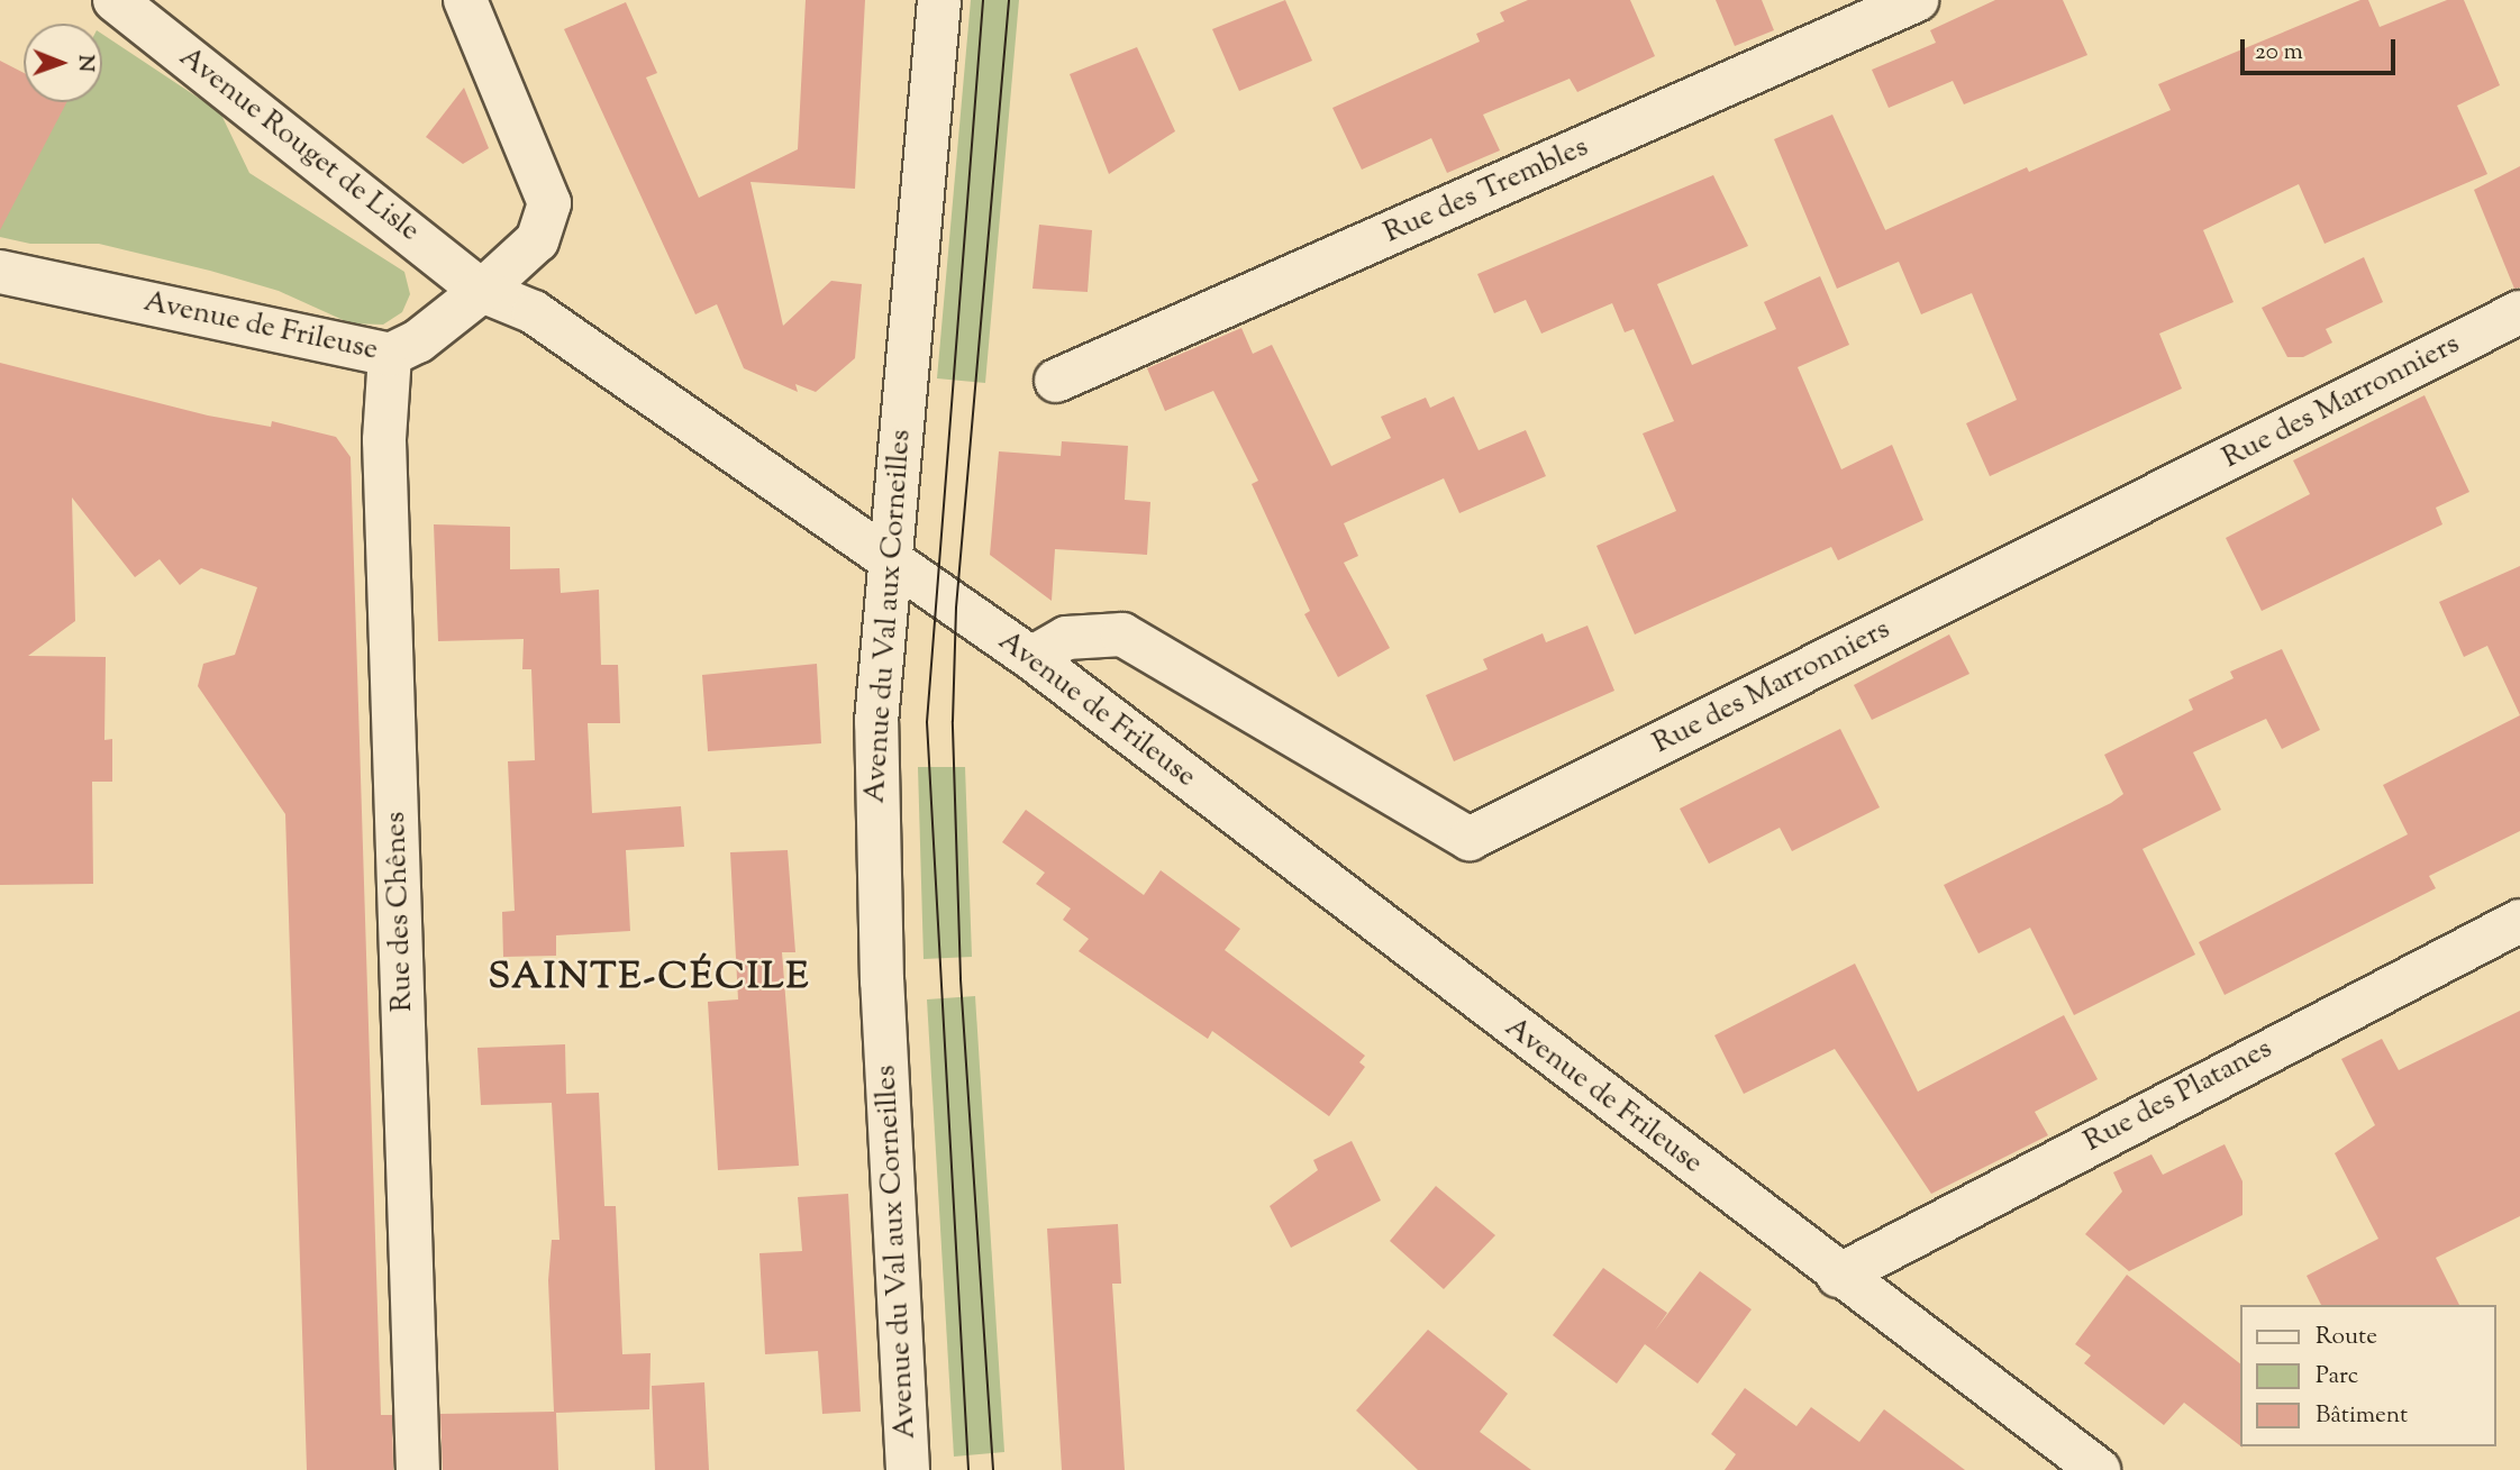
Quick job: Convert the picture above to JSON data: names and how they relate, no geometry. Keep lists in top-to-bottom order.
{
  "streets": {
    "street": [
      "Avenue Rouget de Lisle",
      "Rue des Trembles",
      "Avenue de Frileuse",
      "Rue des Marronniers",
      "Avenue du Val aux Corneilles",
      "Rue des Chênes",
      "Rue des Platanes"
    ]
  },
  "crossings": [
    ["Avenue Rouget de Lisle", "Avenue de Frileuse"],
    ["Avenue de Frileuse", "Rue des Marronniers"],
    ["Avenue de Frileuse", "Avenue du Val aux Corneilles"],
    ["Avenue de Frileuse", "Rue des Chênes"],
    ["Avenue de Frileuse", "Rue des Platanes"]
  ],
  "districts": ["SAINTE-CÉCILE"],
  "legend": ["Route", "Parc", "Bâtiment"],
  "scale_bar": "20 m",
  "north": "right"
}
